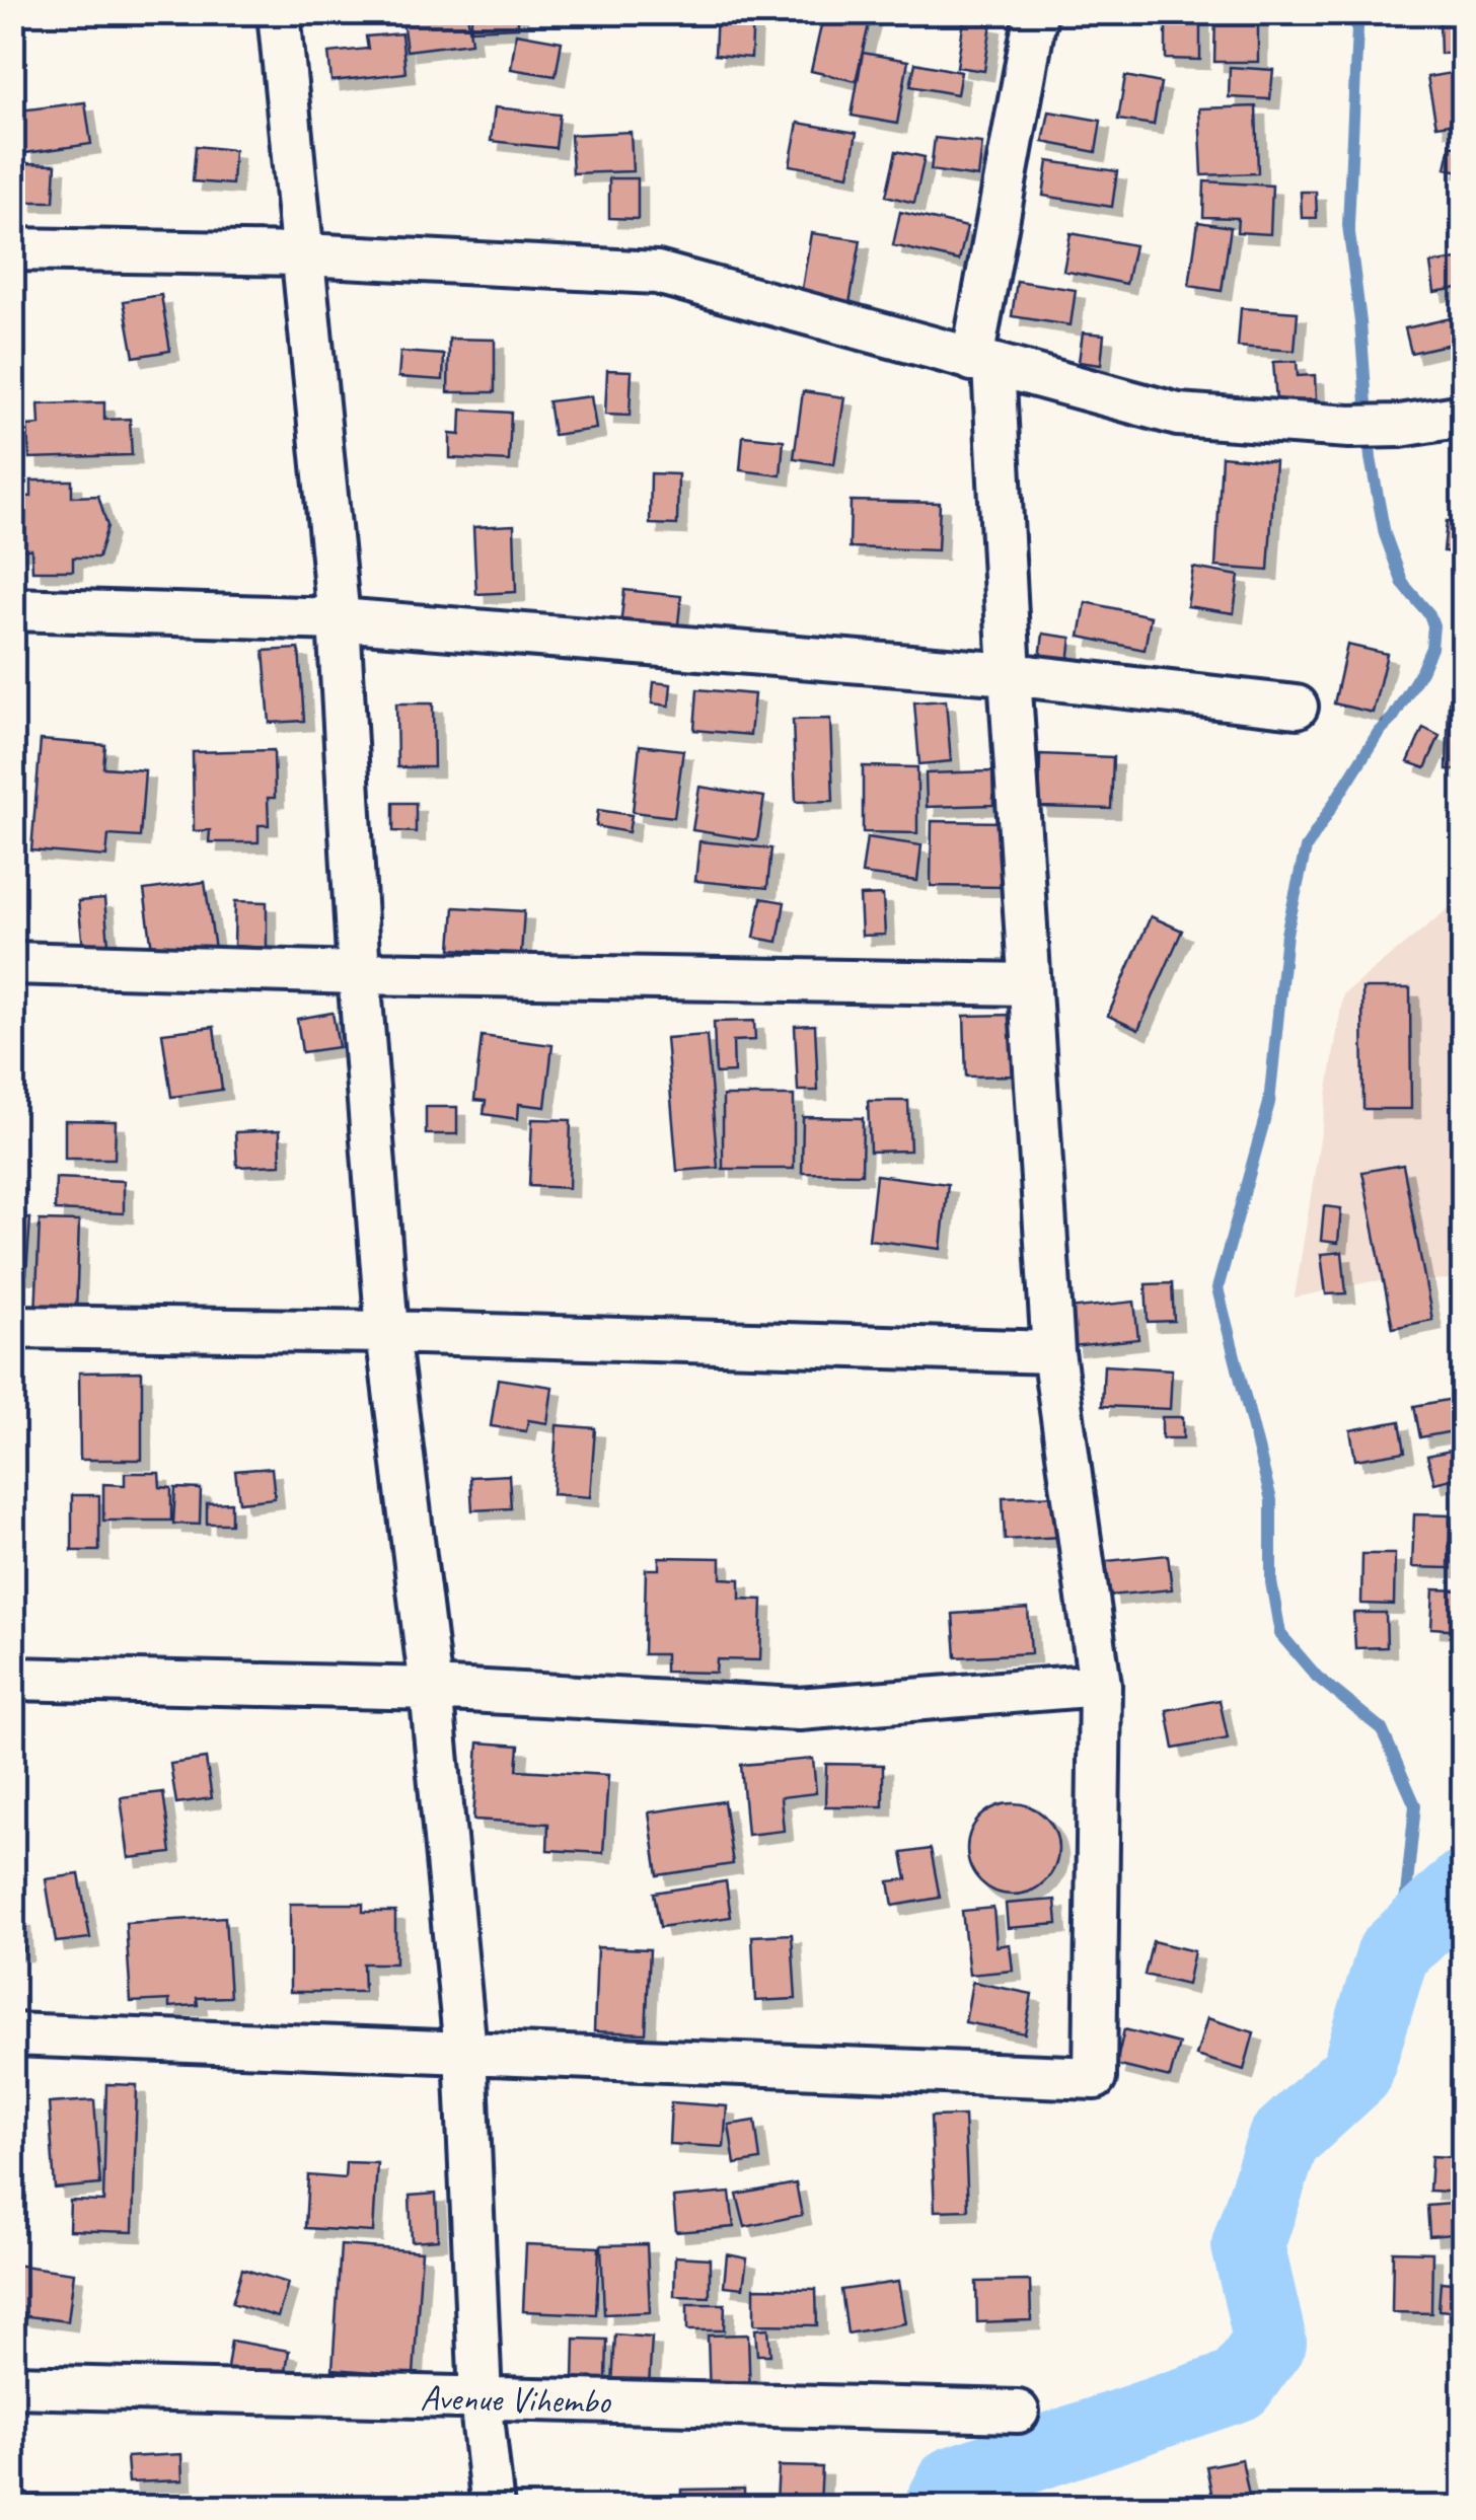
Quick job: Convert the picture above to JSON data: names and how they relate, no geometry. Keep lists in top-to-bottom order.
{
  "streets": {
    "street": ["Avenue Vihembo"]
  }
}
